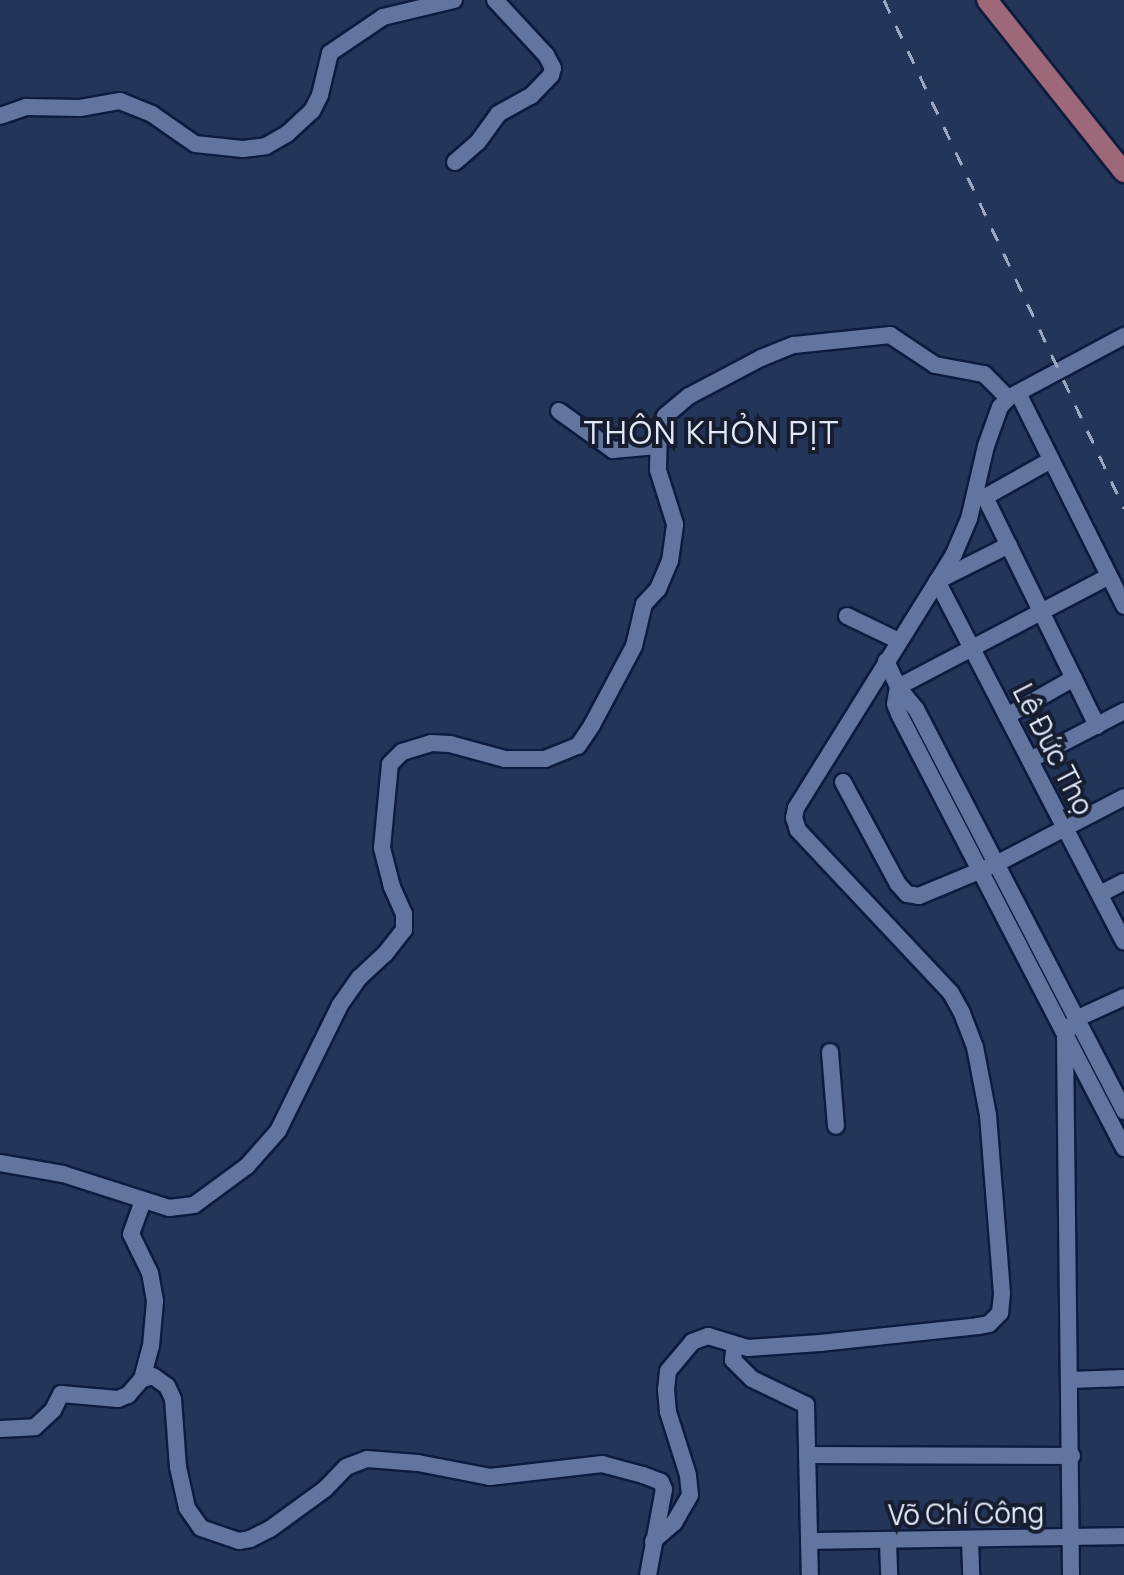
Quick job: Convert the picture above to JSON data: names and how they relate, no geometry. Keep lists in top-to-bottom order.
{
  "streets": {
    "street": ["Lê Đức Thọ", "Võ Chí Công"]
  },
  "districts": ["THÔN KHỎN PỊT"]
}
